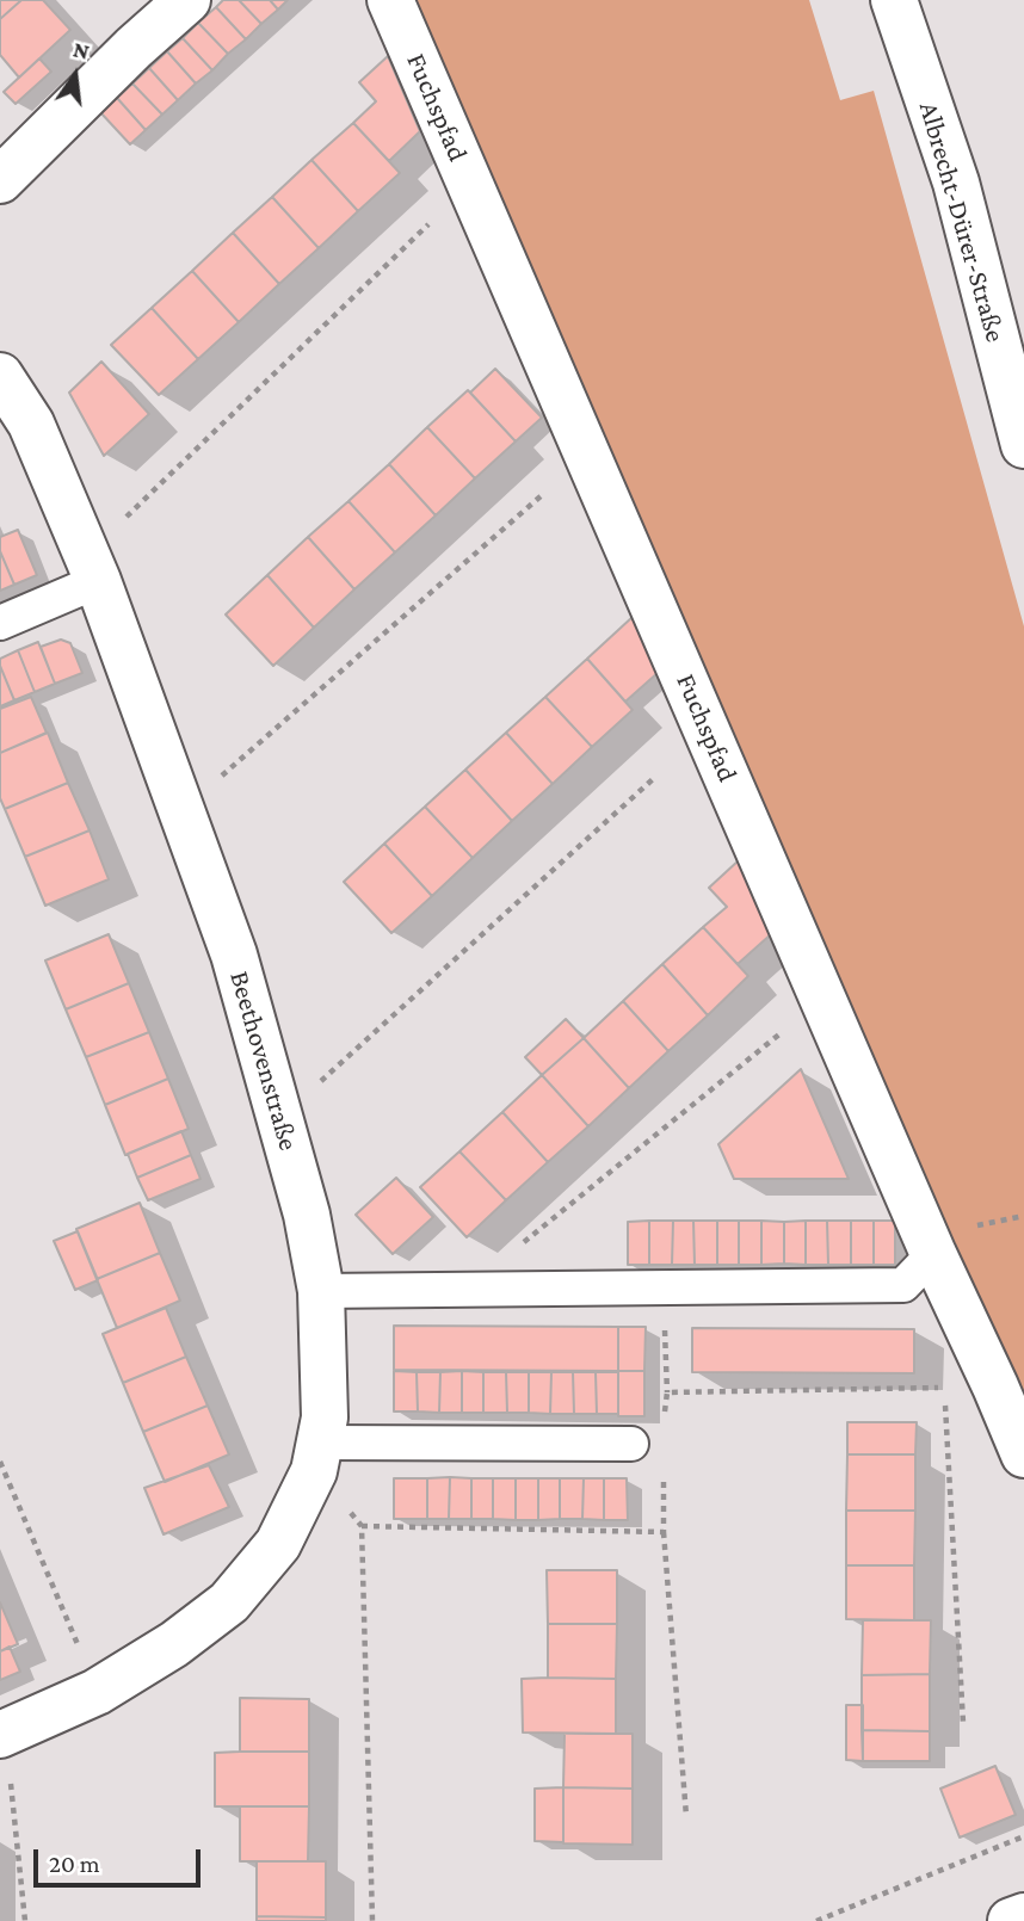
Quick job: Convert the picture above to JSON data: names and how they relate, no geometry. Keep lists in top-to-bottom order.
{
  "streets": {
    "street": ["Fuchspfad", "Albrecht-Dürer-Straße", "Beethovenstraße"]
  },
  "scale_bar": "20 m",
  "north": "top"
}
